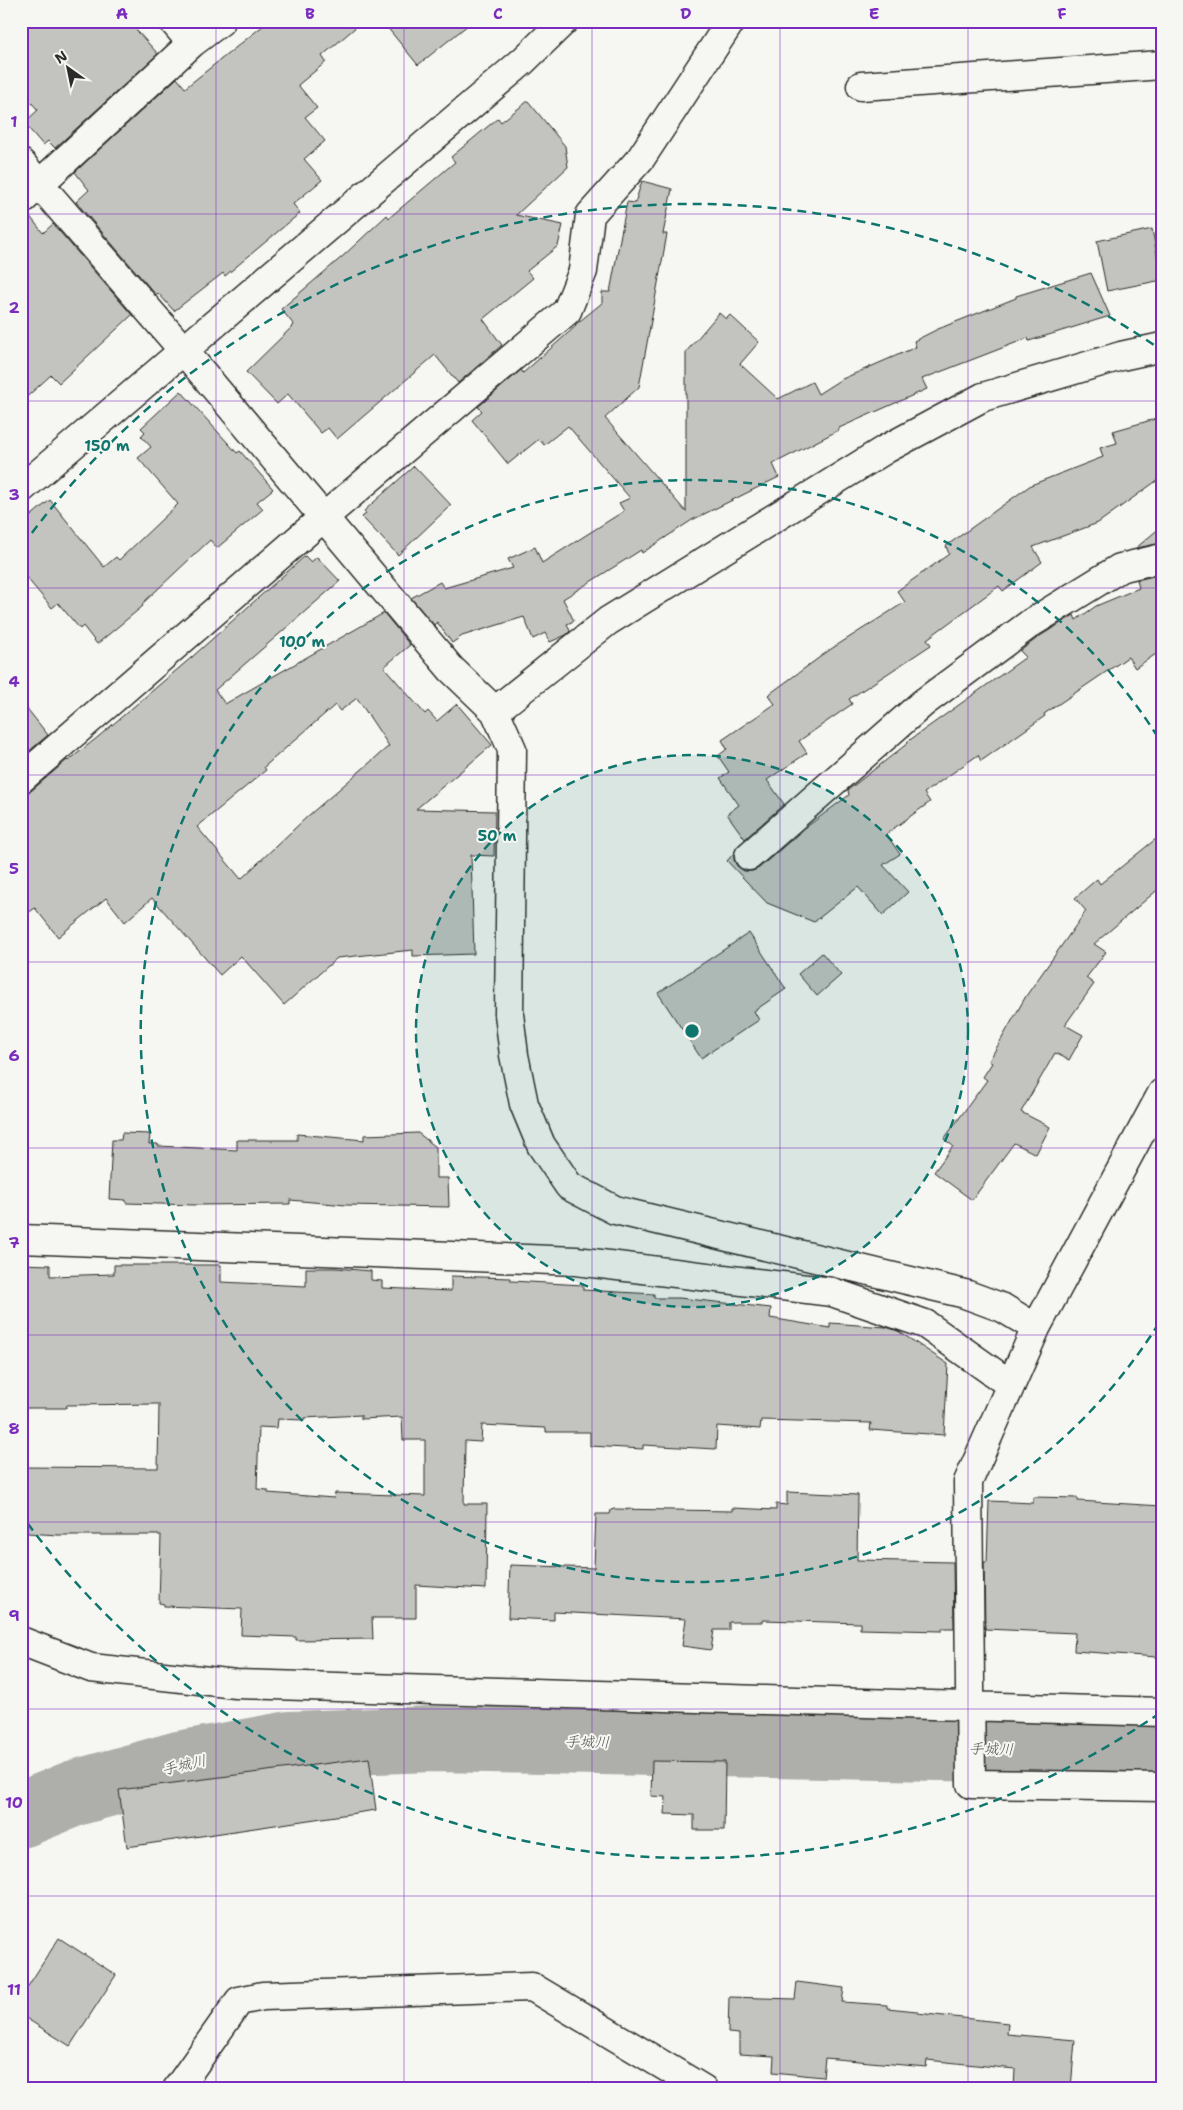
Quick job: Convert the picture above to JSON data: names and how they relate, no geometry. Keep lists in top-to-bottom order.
{
  "water": ["手城川"],
  "north": "top left",
  "grid": {
    "columns": [
      "A",
      "B",
      "C",
      "D",
      "E",
      "F"
    ],
    "rows": [
      "1",
      "2",
      "3",
      "4",
      "5",
      "6",
      "7",
      "8",
      "9",
      "10",
      "11"
    ]
  },
  "rings": ["150 m", "100 m", "50 m"]
}
